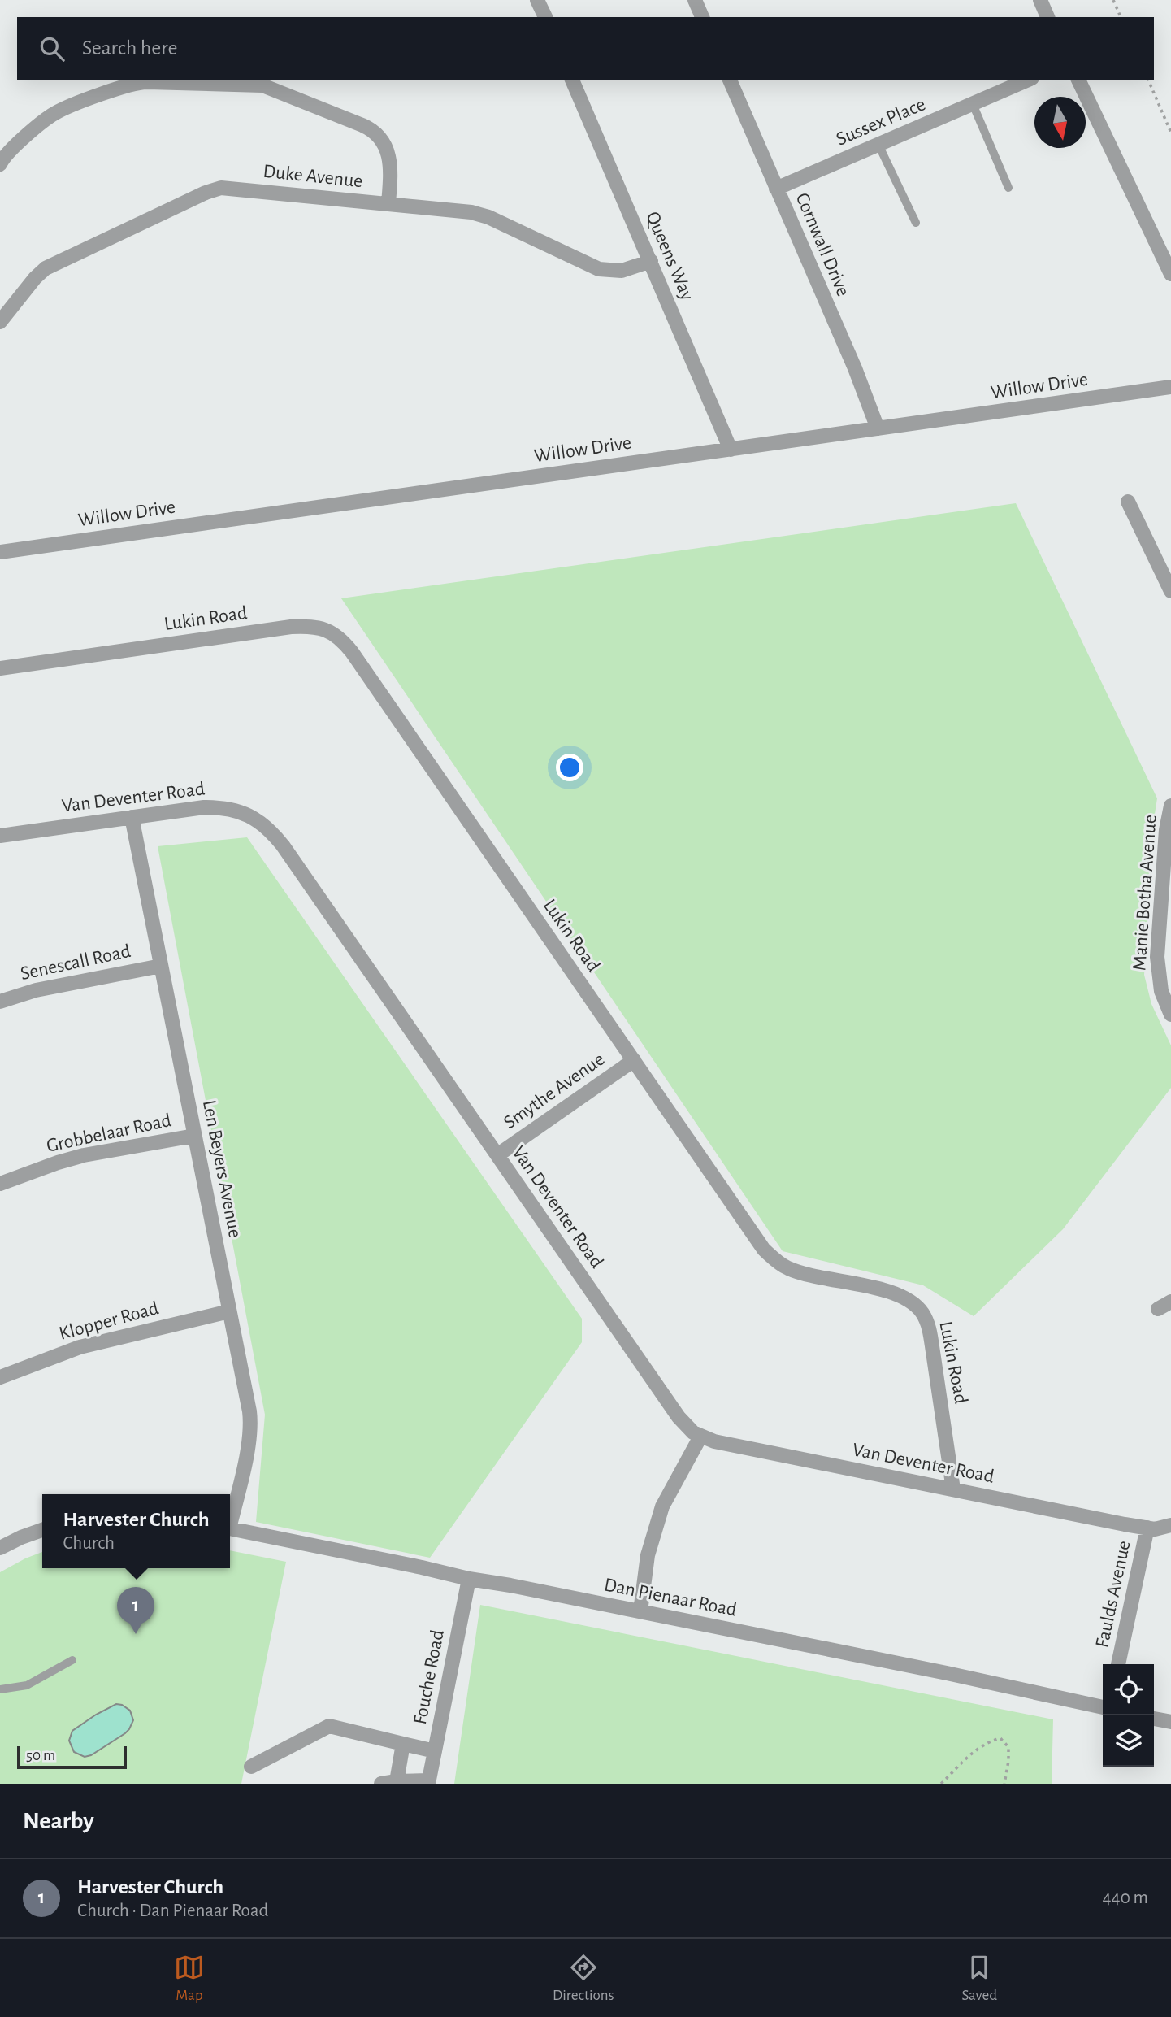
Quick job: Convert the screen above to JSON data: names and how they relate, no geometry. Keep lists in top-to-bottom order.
{
  "streets": {
    "street": [
      "Sussex Place",
      "Duke Avenue",
      "Cornwall Drive",
      "Queens Way",
      "Willow Drive",
      "Lukin Road",
      "Van Deventer Road",
      "Manie Botha Avenue",
      "Senescall Road",
      "Smythe Avenue",
      "Grobbelaar Road",
      "Len Beyers Avenue",
      "Klopper Road",
      "Faulds Avenue",
      "Dan Pienaar Road",
      "Fouche Road"
    ]
  },
  "crossings": [
    ["Sussex Place", "Cornwall Drive"],
    ["Duke Avenue", "Queens Way"],
    ["Cornwall Drive", "Willow Drive"],
    ["Queens Way", "Willow Drive"],
    ["Lukin Road", "Van Deventer Road"],
    ["Lukin Road", "Smythe Avenue"],
    ["Van Deventer Road", "Smythe Avenue"],
    ["Van Deventer Road", "Len Beyers Avenue"],
    ["Van Deventer Road", "Faulds Avenue"],
    ["Senescall Road", "Len Beyers Avenue"],
    ["Grobbelaar Road", "Len Beyers Avenue"],
    ["Len Beyers Avenue", "Klopper Road"],
    ["Dan Pienaar Road", "Fouche Road"]
  ],
  "scale_bar": "50 m",
  "north": "bottom",
  "page": {
    "search": "Search here",
    "popup": ["Harvester Church", "Church"],
    "pins": "1",
    "scale": "50 m",
    "heading": "Nearby",
    "list": [
      {
        "mark": "1",
        "name": "Harvester Church",
        "note": "Church · Dan Pienaar Road",
        "value": "440 m"
      }
    ],
    "nav": ["Map", "Directions", "Saved"]
  }
}
